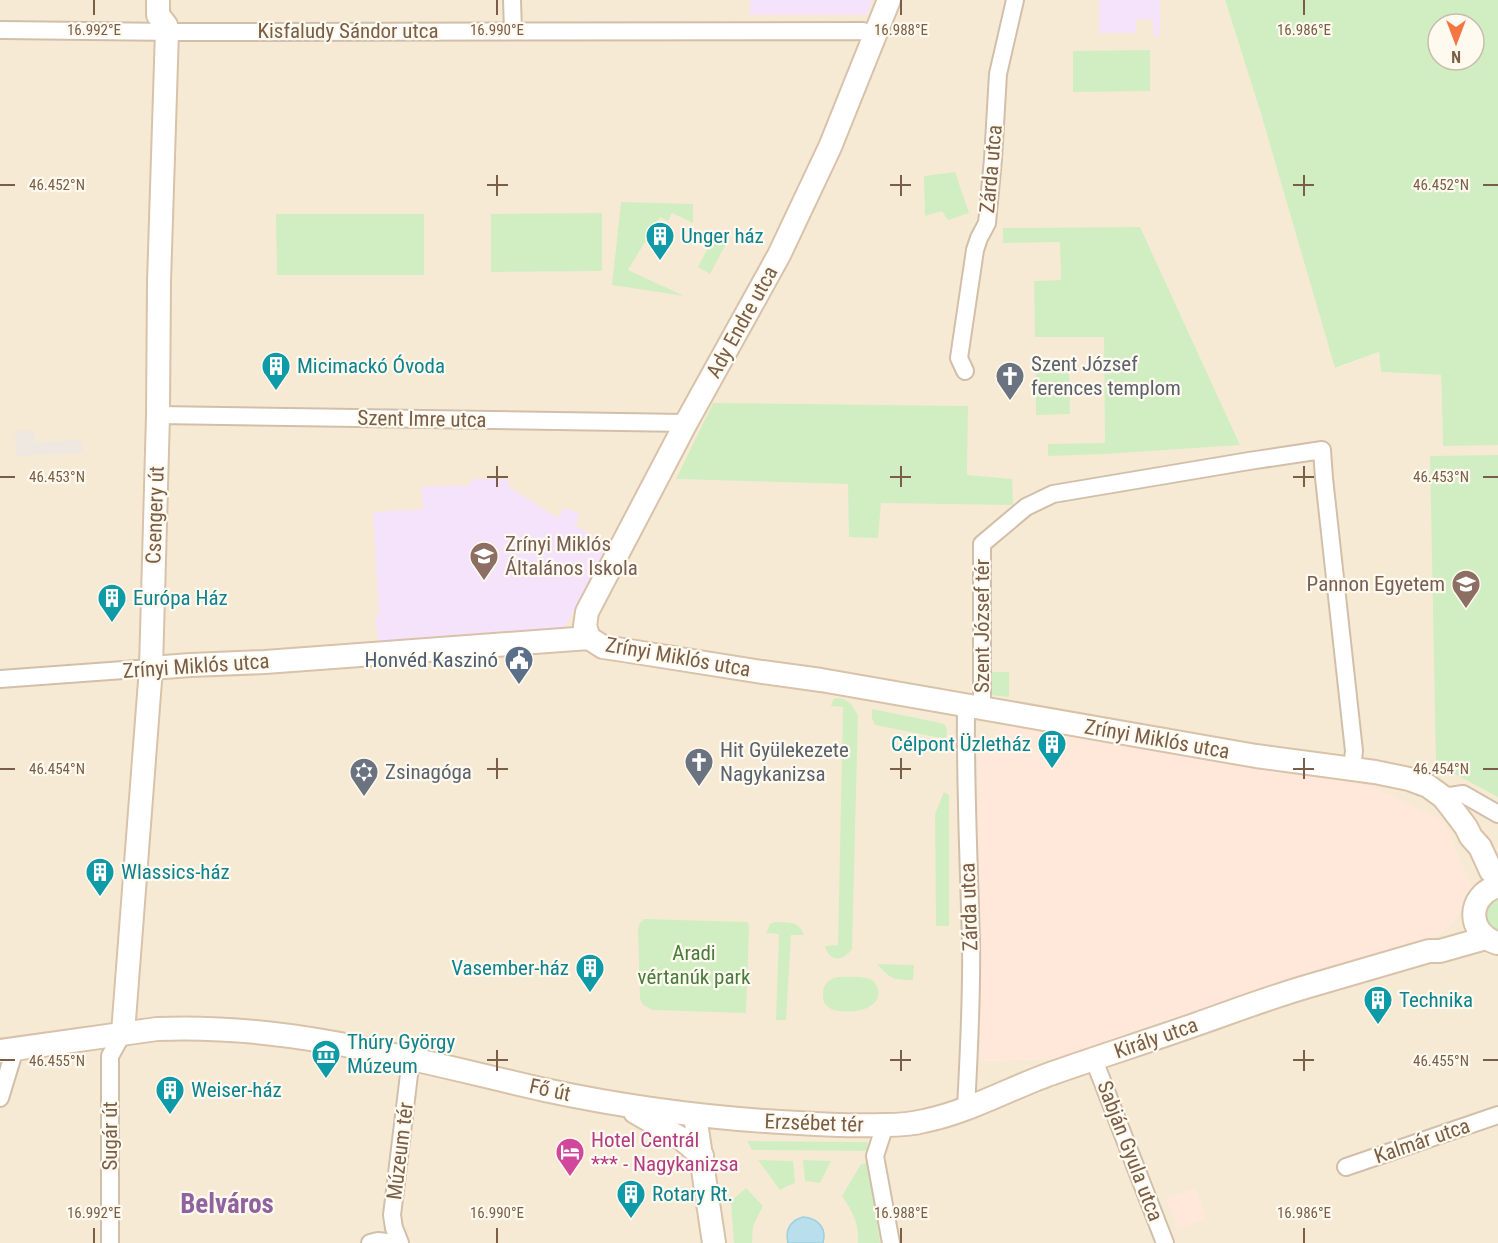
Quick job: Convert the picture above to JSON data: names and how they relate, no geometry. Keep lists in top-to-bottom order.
{
  "streets": {
    "street": [
      "Kisfaludy Sándor utca",
      "Zárda utca",
      "Ady Endre utca",
      "Szent Imre utca",
      "Csengery út",
      "Szent József tér",
      "Zrínyi Miklós utca",
      "Király utca",
      "Fő út",
      "Erzsébet tér",
      "Sugár út",
      "Kalmár utca",
      "Múzeum tér",
      "Sabján Gyula utca"
    ]
  },
  "crossings": [
    ["Kisfaludy Sándor utca", "Ady Endre utca"],
    ["Kisfaludy Sándor utca", "Csengery út"],
    ["Zárda utca", "Szent József tér"],
    ["Zárda utca", "Zrínyi Miklós utca"],
    ["Zárda utca", "Király utca"],
    ["Ady Endre utca", "Szent Imre utca"],
    ["Ady Endre utca", "Zrínyi Miklós utca"],
    ["Szent Imre utca", "Csengery út"],
    ["Csengery út", "Zrínyi Miklós utca"],
    ["Csengery út", "Fő út"],
    ["Csengery út", "Sugár út"],
    ["Szent József tér", "Zrínyi Miklós utca"],
    ["Zrínyi Miklós utca", "Király utca"],
    ["Király utca", "Erzsébet tér"],
    ["Király utca", "Sabján Gyula utca"],
    ["Fő út", "Erzsébet tér"],
    ["Fő út", "Sugár út"],
    ["Fő út", "Múzeum tér"]
  ],
  "districts": ["Belváros"],
  "parks": ["Aradi vértanúk park"],
  "places": {
    "building": [
      "Unger ház",
      "Micimackó Óvoda",
      "Európa Ház",
      "Célpont Üzletház",
      "Wlassics-ház",
      "Vasember-ház",
      "Technika",
      "Weiser-ház",
      "Rotary Rt."
    ],
    "church": ["Szent József ferences templom", "Hit Gyülekezete Nagykanizsa"],
    "school or university": ["Zrínyi Miklós Általános Iskola", "Pannon Egyetem"],
    "public building": ["Honvéd Kaszinó"],
    "synagogue": ["Zsinagóga"],
    "museum": ["Thúry György Múzeum"],
    "hotel": ["Hotel Centrál *** - Nagykanizsa"]
  },
  "north": "bottom",
  "coordinates": [
    "16.992°E",
    "16.990°E",
    "16.988°E",
    "16.986°E",
    "46.452°N",
    "46.453°N",
    "46.454°N",
    "46.455°N"
  ]
}
